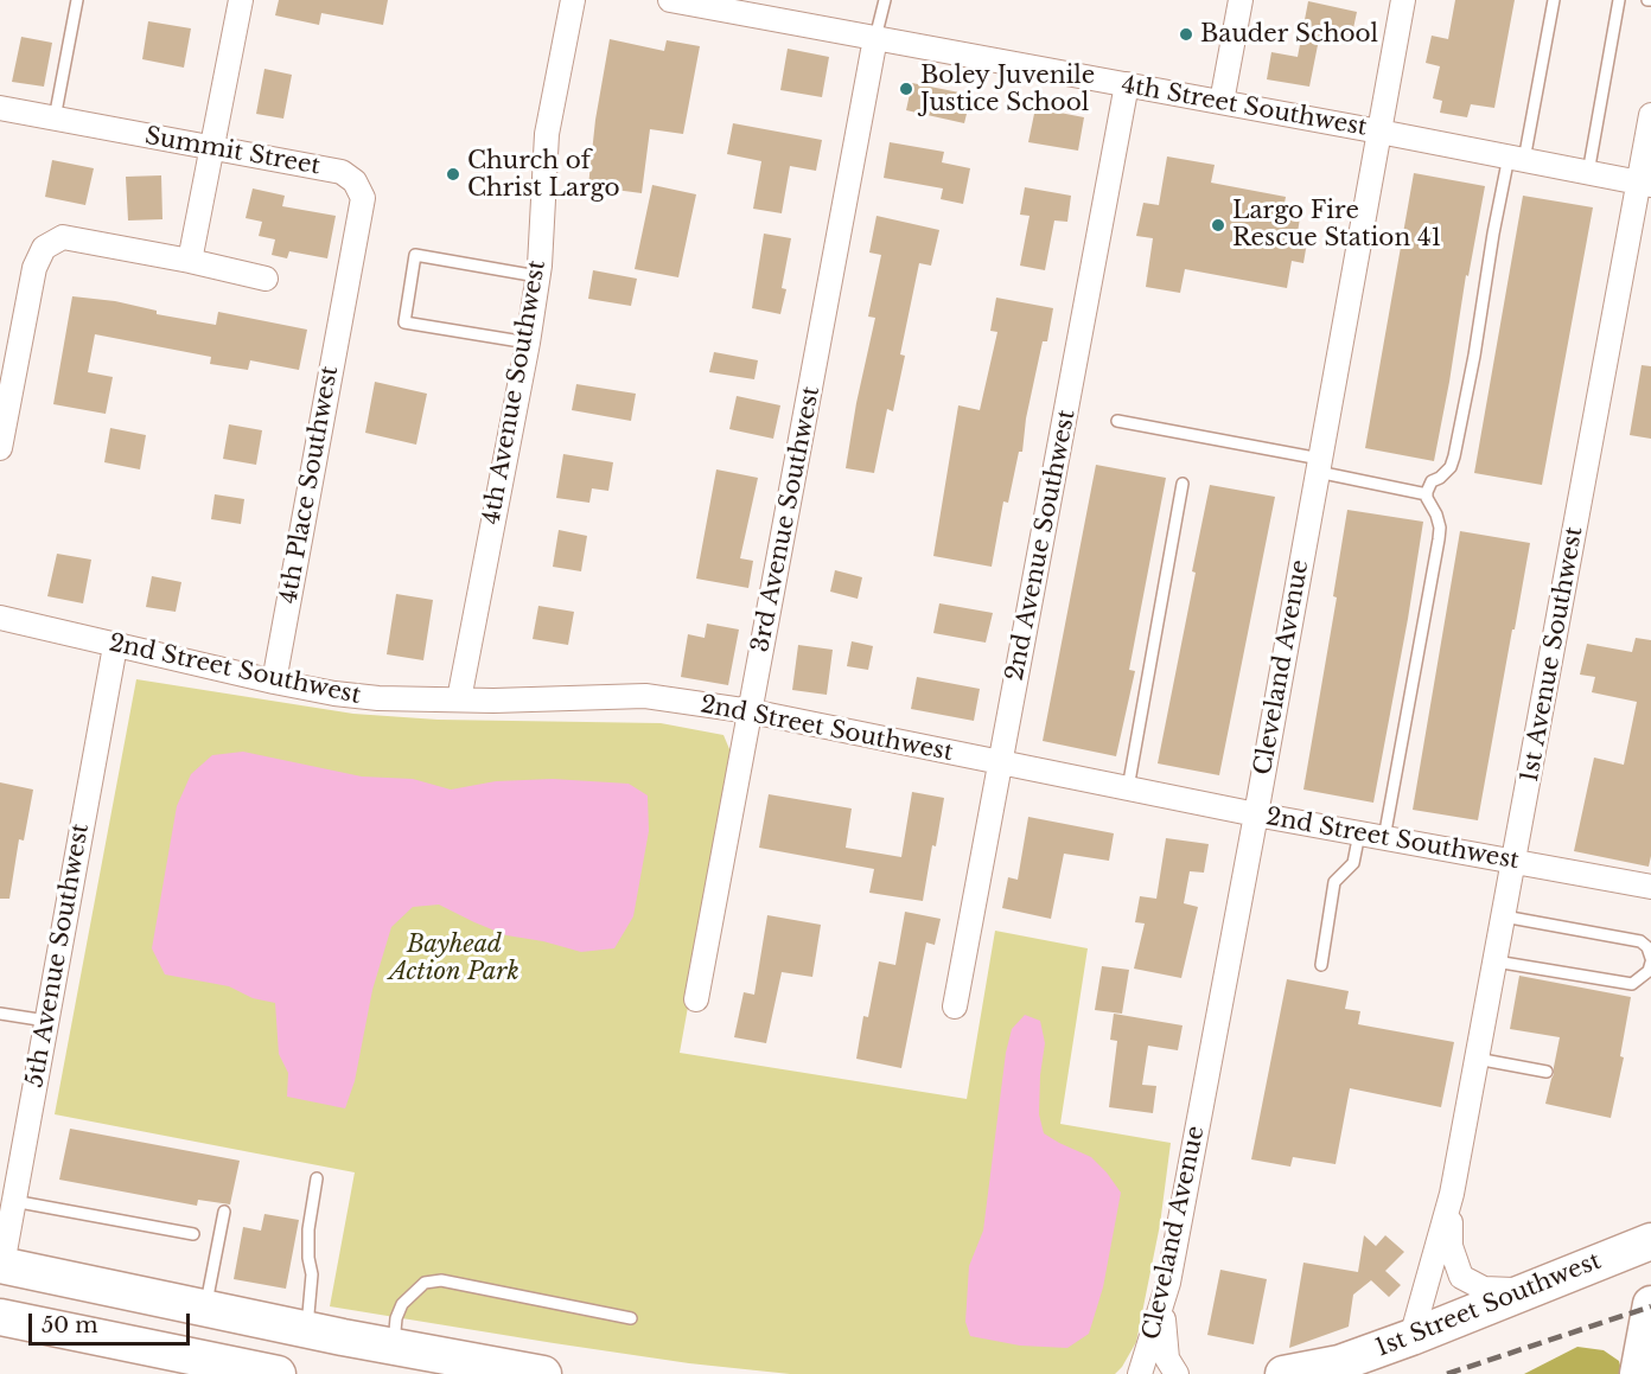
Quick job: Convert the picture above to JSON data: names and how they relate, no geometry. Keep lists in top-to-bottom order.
{
  "streets": {
    "main road": ["1st Street Southwest"],
    "street": [
      "4th Street Southwest",
      "Summit Street",
      "4th Avenue Southwest",
      "4th Place Southwest",
      "3rd Avenue Southwest",
      "2nd Avenue Southwest",
      "1st Avenue Southwest",
      "Cleveland Avenue",
      "2nd Street Southwest",
      "5th Avenue Southwest"
    ]
  },
  "crossings": [
    ["4th Street Southwest", "3rd Avenue Southwest"],
    ["4th Street Southwest", "2nd Avenue Southwest"],
    ["4th Street Southwest", "1st Avenue Southwest"],
    ["4th Street Southwest", "Cleveland Avenue"],
    ["Summit Street", "4th Place Southwest"],
    ["4th Avenue Southwest", "2nd Street Southwest"],
    ["4th Place Southwest", "2nd Street Southwest"],
    ["3rd Avenue Southwest", "2nd Street Southwest"],
    ["2nd Avenue Southwest", "2nd Street Southwest"],
    ["1st Avenue Southwest", "2nd Street Southwest"],
    ["1st Avenue Southwest", "1st Street Southwest"],
    ["Cleveland Avenue", "2nd Street Southwest"],
    ["2nd Street Southwest", "5th Avenue Southwest"]
  ],
  "parks": ["Bayhead Action Park"],
  "places": [
    "Bauder School",
    "Boley Juvenile Justice School",
    "Church of Christ Largo",
    "Largo Fire Rescue Station 41"
  ],
  "scale_bar": "50 m"
}
